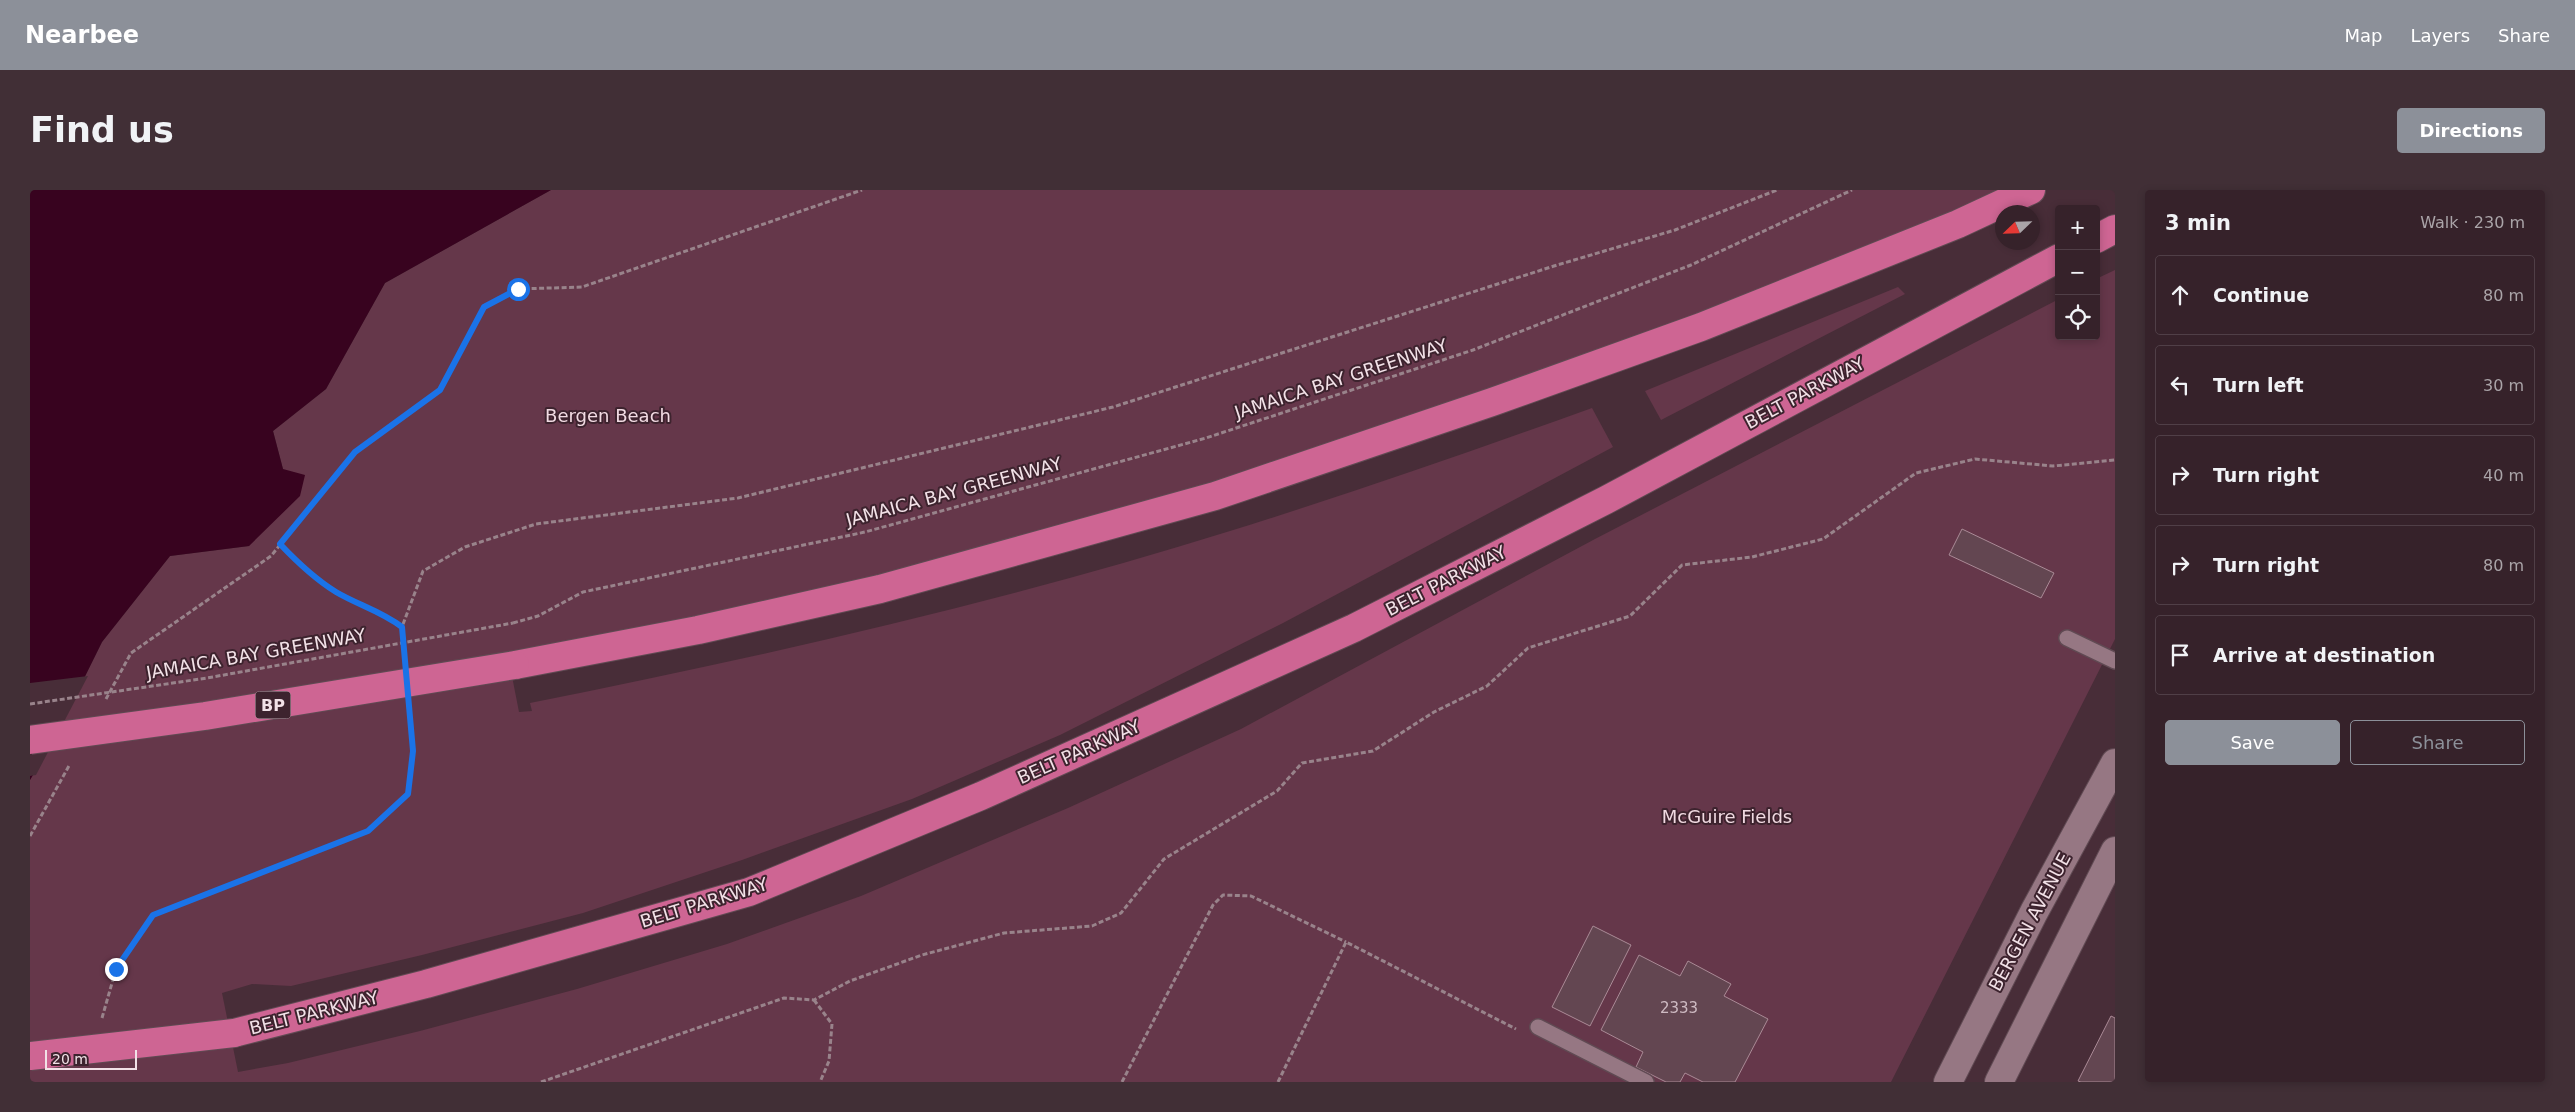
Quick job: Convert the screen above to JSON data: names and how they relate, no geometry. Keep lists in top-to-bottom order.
{
  "streets": {
    "highway": ["BELT PARKWAY", "BP"],
    "street": ["BERGEN AVENUE"],
    "path": ["JAMAICA BAY GREENWAY"]
  },
  "parks": ["Bergen Beach", "McGuire Fields"],
  "house_numbers": ["2333"],
  "scale_bar": "20 m",
  "north": "bottom left",
  "page": {
    "header": "Nearbee",
    "nav": ["Map", "Layers", "Share"],
    "buttons": [
      "Directions",
      ["Save", "Share"]
    ],
    "title": "Find us",
    "heading": ["3 min", "Walk · 230 m"],
    "map_buttons": ["+", "−"],
    "list": [
      ["Continue", "80 m"],
      ["Turn left", "30 m"],
      ["Turn right", "40 m"],
      ["Turn right", "80 m"],
      "Arrive at destination"
    ],
    "scale": "20 m"
  }
}
